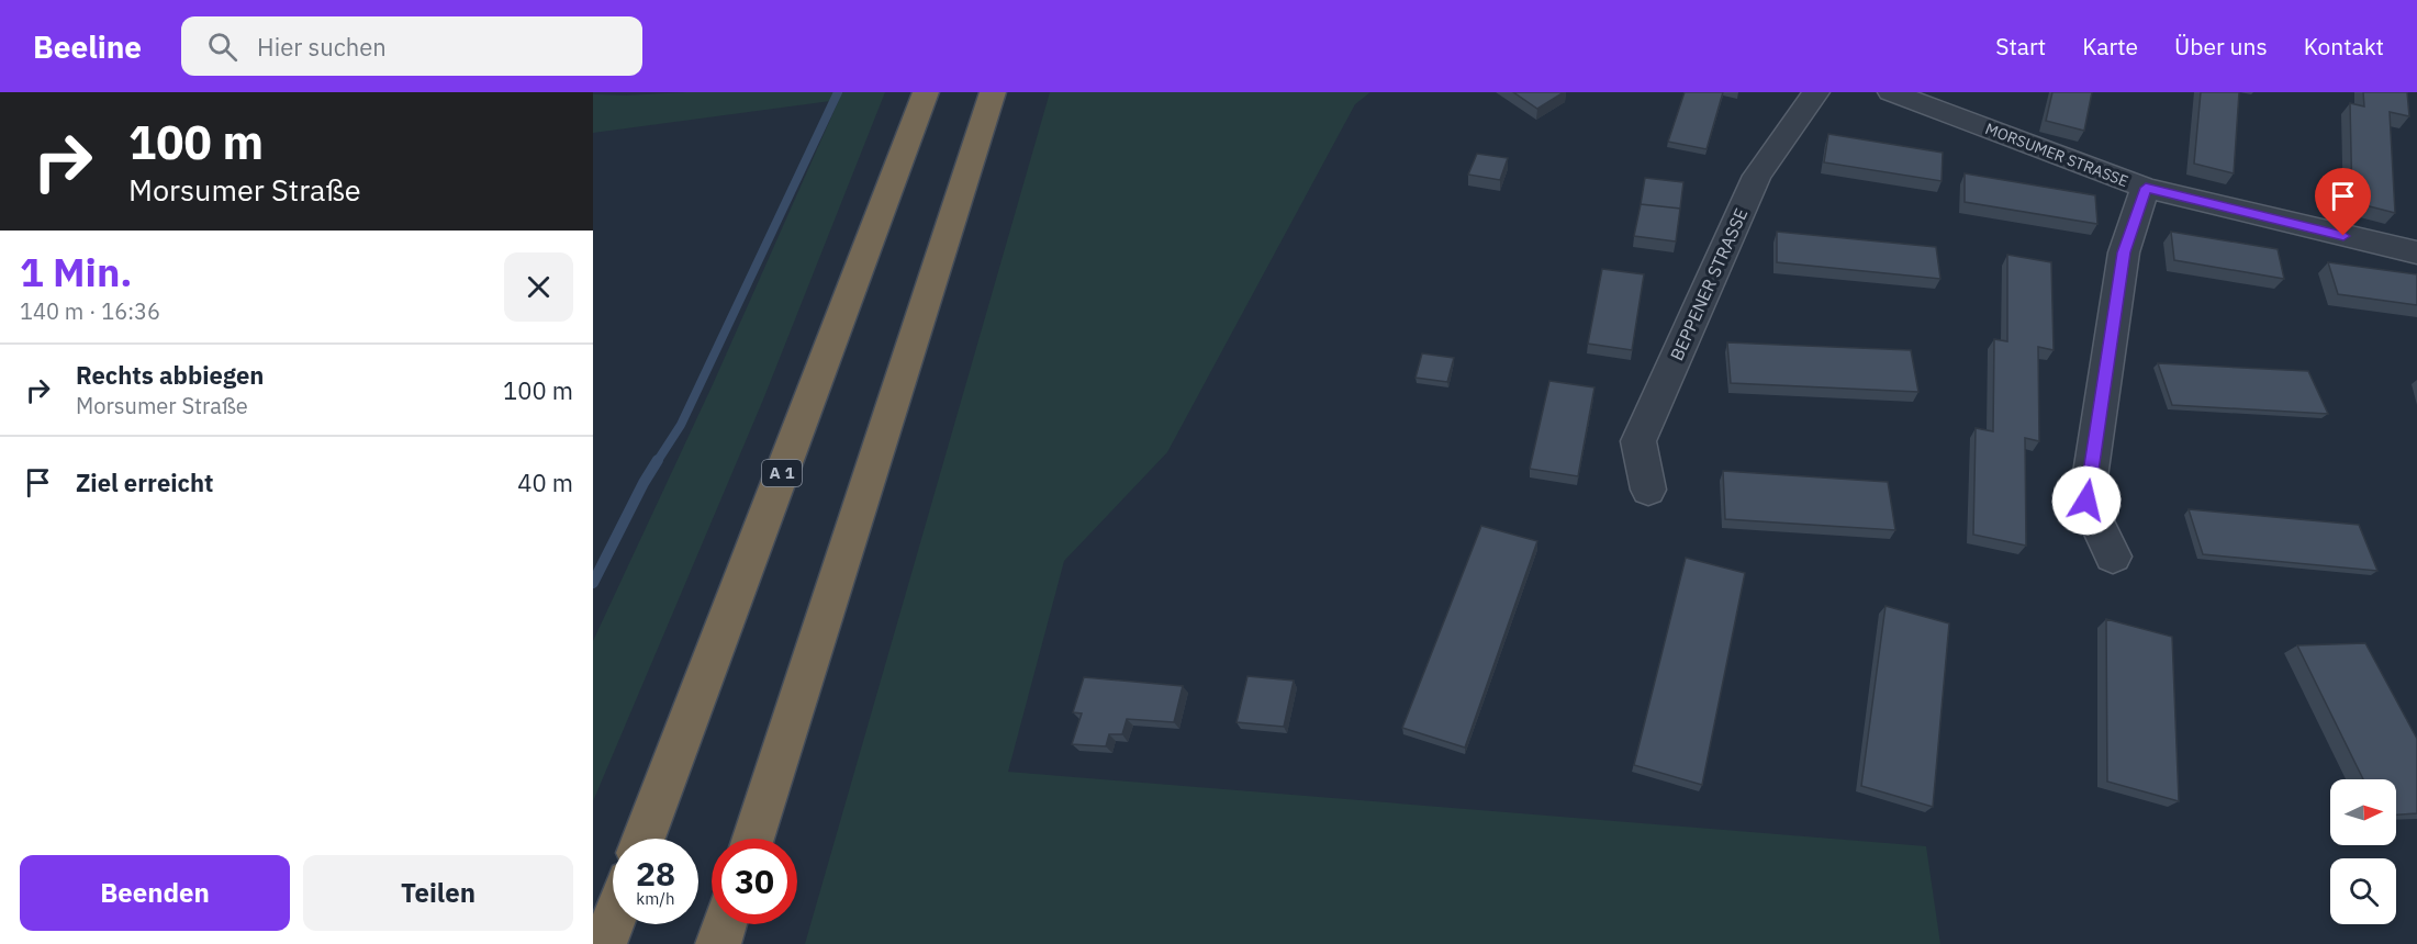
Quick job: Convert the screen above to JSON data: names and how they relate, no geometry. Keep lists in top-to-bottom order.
{
  "streets": {
    "highway": ["A 1"],
    "street": ["MORSUMER STRASSE", "BEPPENER STRASSE"]
  },
  "north": "right",
  "page": {
    "header": "Beeline",
    "search": "Hier suchen",
    "nav": [
      "Start",
      "Karte",
      "Über uns",
      "Kontakt"
    ],
    "turn": ["100 m", "Morsumer Straße"],
    "heading": ["1 Min.", "140 m · 16:36"],
    "list": [
      {
        "name": "Rechts abbiegen",
        "note": "Morsumer Straße",
        "value": "100 m"
      },
      {
        "name": "Ziel erreicht",
        "value": "40 m"
      }
    ],
    "speed": "28 km/h",
    "limit": "30",
    "buttons": ["Beenden", "Teilen"]
  }
}
